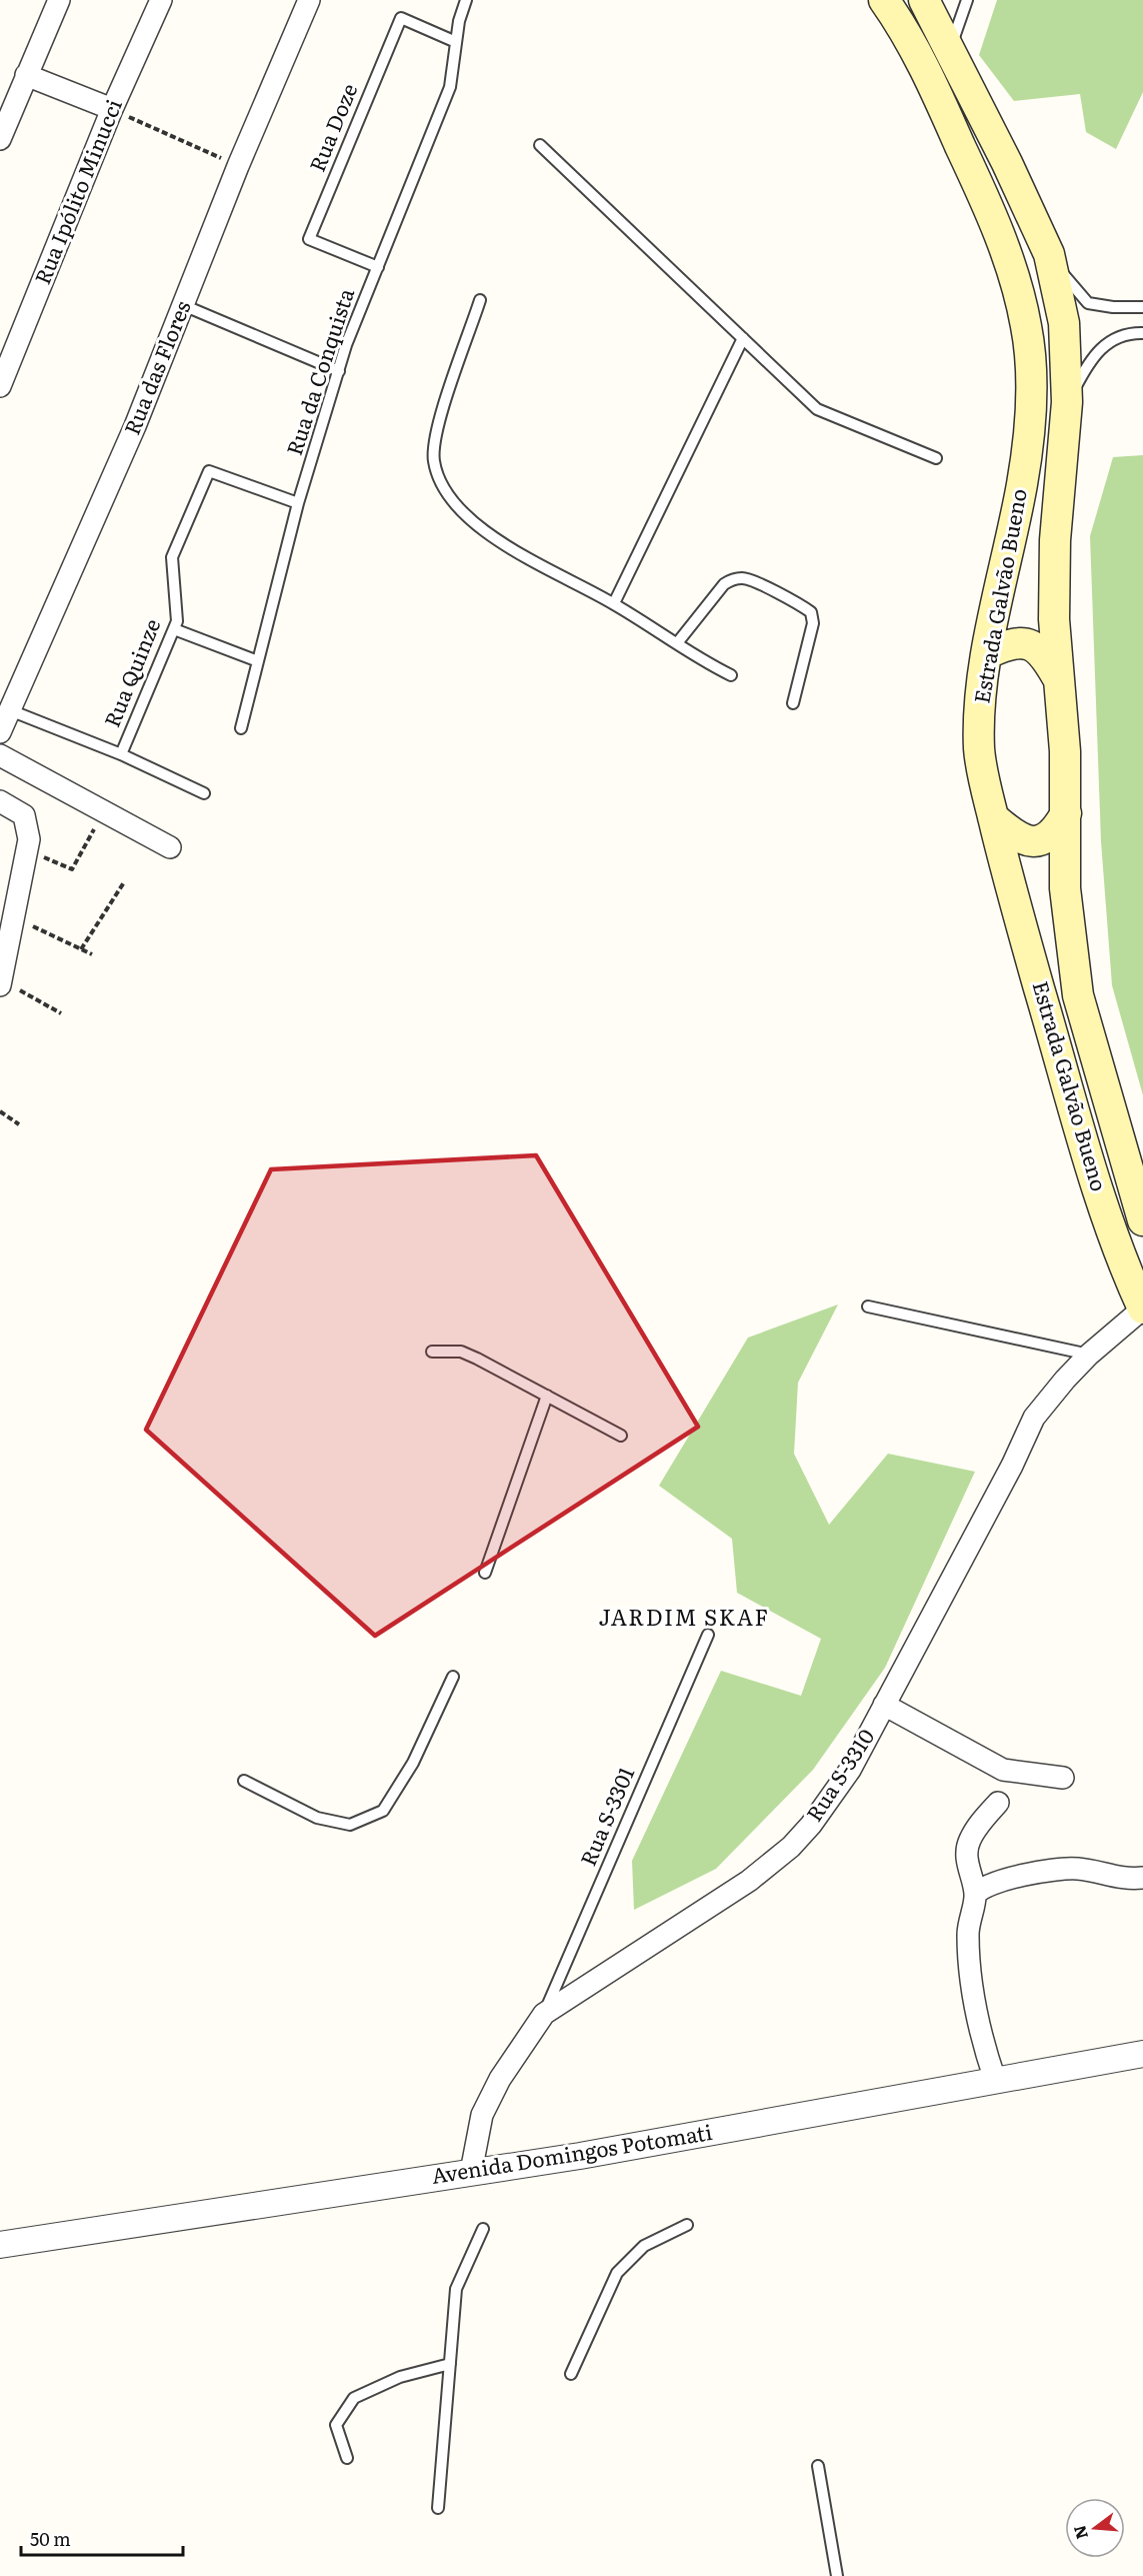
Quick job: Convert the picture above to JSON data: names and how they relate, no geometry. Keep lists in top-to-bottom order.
{
  "streets": {
    "main road": ["Estrada Galvão Bueno"],
    "street": [
      "Rua Ipólito Minucci",
      "Rua das Flores",
      "Rua S-3310",
      "Avenida Domingos Potomati"
    ],
    "lane": [
      "Rua Doze",
      "Rua da Conquista",
      "Rua Quinze",
      "Rua S-3301"
    ]
  },
  "crossings": [
    ["Rua Doze", "Rua da Conquista"],
    ["Rua da Conquista", "Rua Quinze"],
    ["Estrada Galvão Bueno", "Rua S-3310"],
    ["Rua S-3310", "Rua S-3301"],
    ["Rua S-3310", "Avenida Domingos Potomati"]
  ],
  "districts": ["JARDIM SKAF"],
  "scale_bar": "50 m",
  "north": "left"
}
